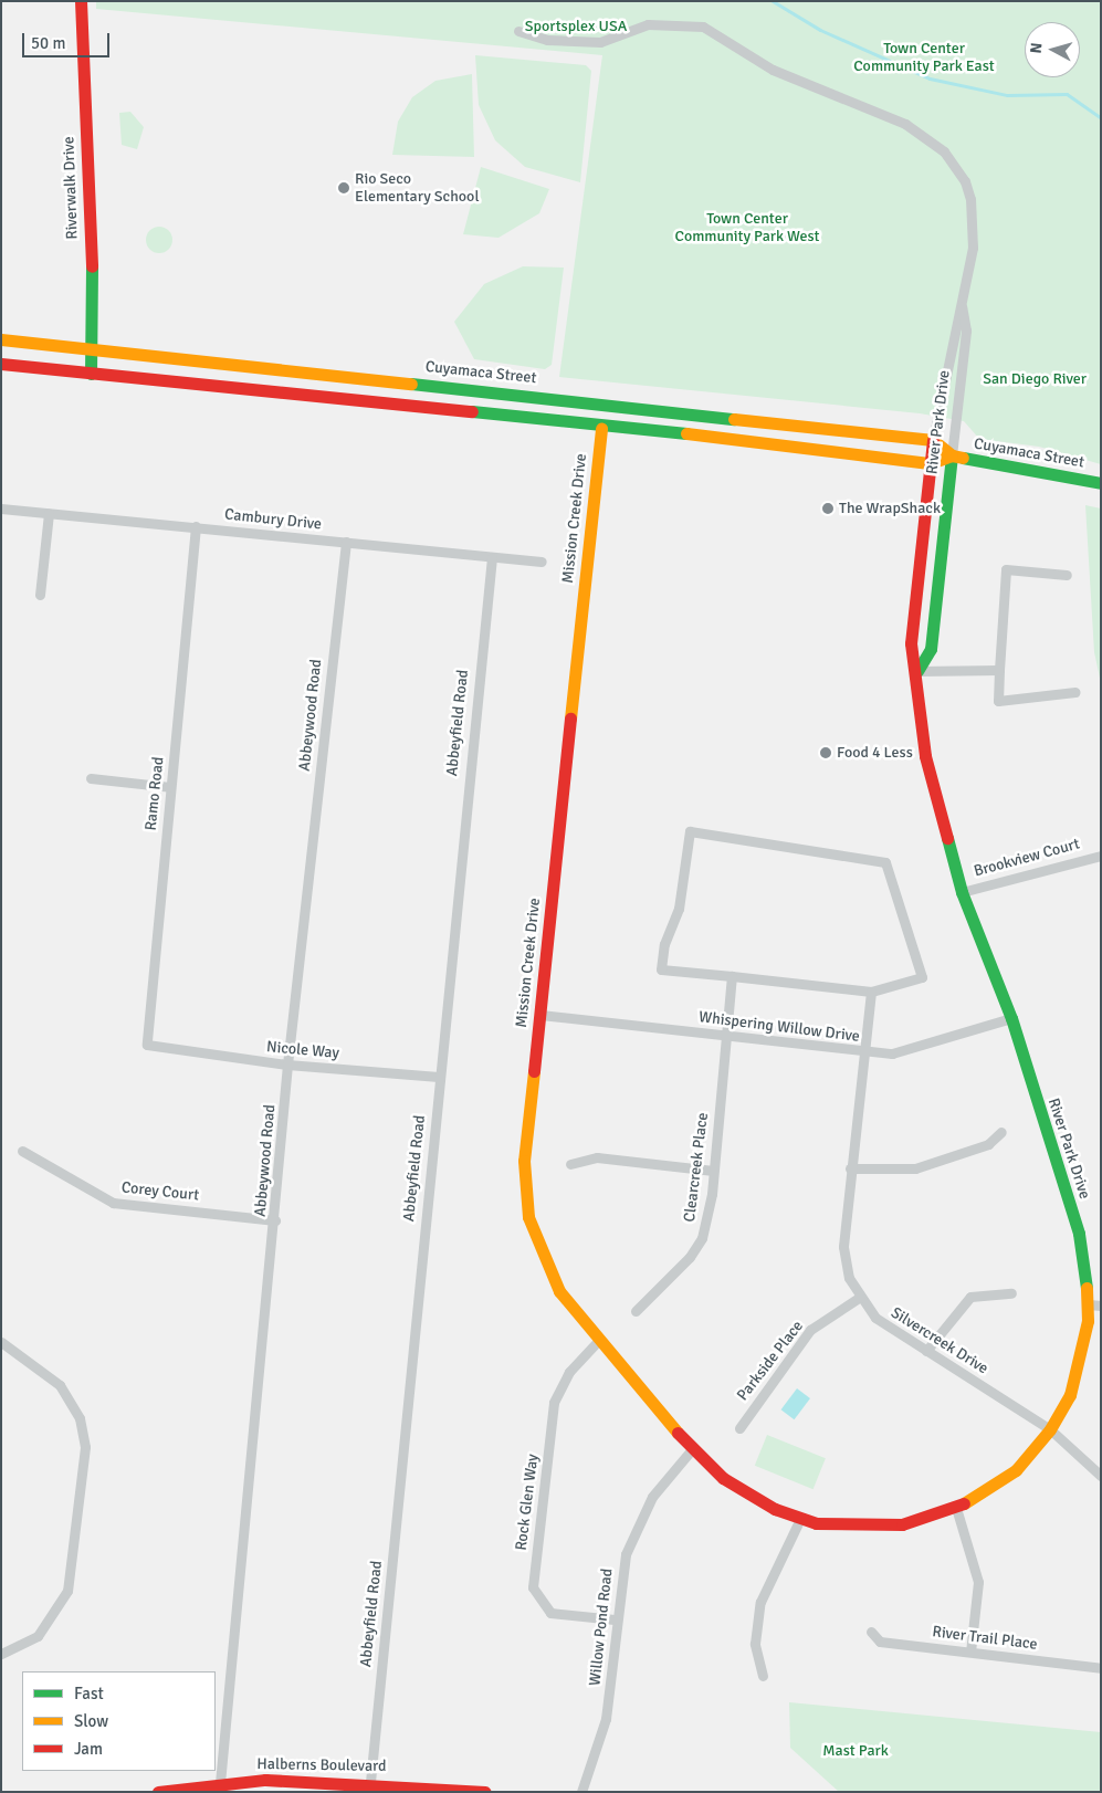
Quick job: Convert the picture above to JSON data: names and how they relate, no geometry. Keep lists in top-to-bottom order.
{
  "streets": {
    "street": [
      "Riverwalk Drive",
      "Cuyamaca Street",
      "River Park Drive",
      "Mission Creek Drive",
      "Cambury Drive",
      "Abbeywood Road",
      "Abbeyfield Road",
      "Ramo Road",
      "Brookview Court",
      "Whispering Willow Drive",
      "Nicole Way",
      "Clearcreek Place",
      "Corey Court",
      "Silvercreek Drive",
      "Parkside Place",
      "Rock Glen Way",
      "Willow Pond Road",
      "River Trail Place",
      "Halberns Boulevard"
    ]
  },
  "crossings": [
    ["Riverwalk Drive", "Cuyamaca Street"],
    ["Cuyamaca Street", "River Park Drive"],
    ["Cuyamaca Street", "Mission Creek Drive"],
    ["River Park Drive", "Mission Creek Drive"],
    ["River Park Drive", "Brookview Court"],
    ["River Park Drive", "Whispering Willow Drive"],
    ["River Park Drive", "Silvercreek Drive"],
    ["River Park Drive", "Willow Pond Road"],
    ["Mission Creek Drive", "Whispering Willow Drive"],
    ["Mission Creek Drive", "Rock Glen Way"],
    ["Mission Creek Drive", "Willow Pond Road"],
    ["Cambury Drive", "Abbeywood Road"],
    ["Cambury Drive", "Abbeyfield Road"],
    ["Cambury Drive", "Ramo Road"],
    ["Abbeywood Road", "Nicole Way"],
    ["Abbeywood Road", "Corey Court"],
    ["Abbeywood Road", "Halberns Boulevard"],
    ["Abbeyfield Road", "Nicole Way"],
    ["Abbeyfield Road", "Halberns Boulevard"],
    ["Ramo Road", "Nicole Way"],
    ["Whispering Willow Drive", "Clearcreek Place"],
    ["Whispering Willow Drive", "Silvercreek Drive"],
    ["Silvercreek Drive", "Parkside Place"],
    ["Rock Glen Way", "Willow Pond Road"]
  ],
  "parks": [
    "Sportsplex USA",
    "Town Center Community Park East",
    "Town Center Community Park West",
    "San Diego River",
    "Mast Park"
  ],
  "places": ["Rio Seco Elementary School", "The WrapShack", "Food 4 Less"],
  "legend": ["Fast", "Slow", "Jam"],
  "scale_bar": "50 m",
  "north": "left"
}
